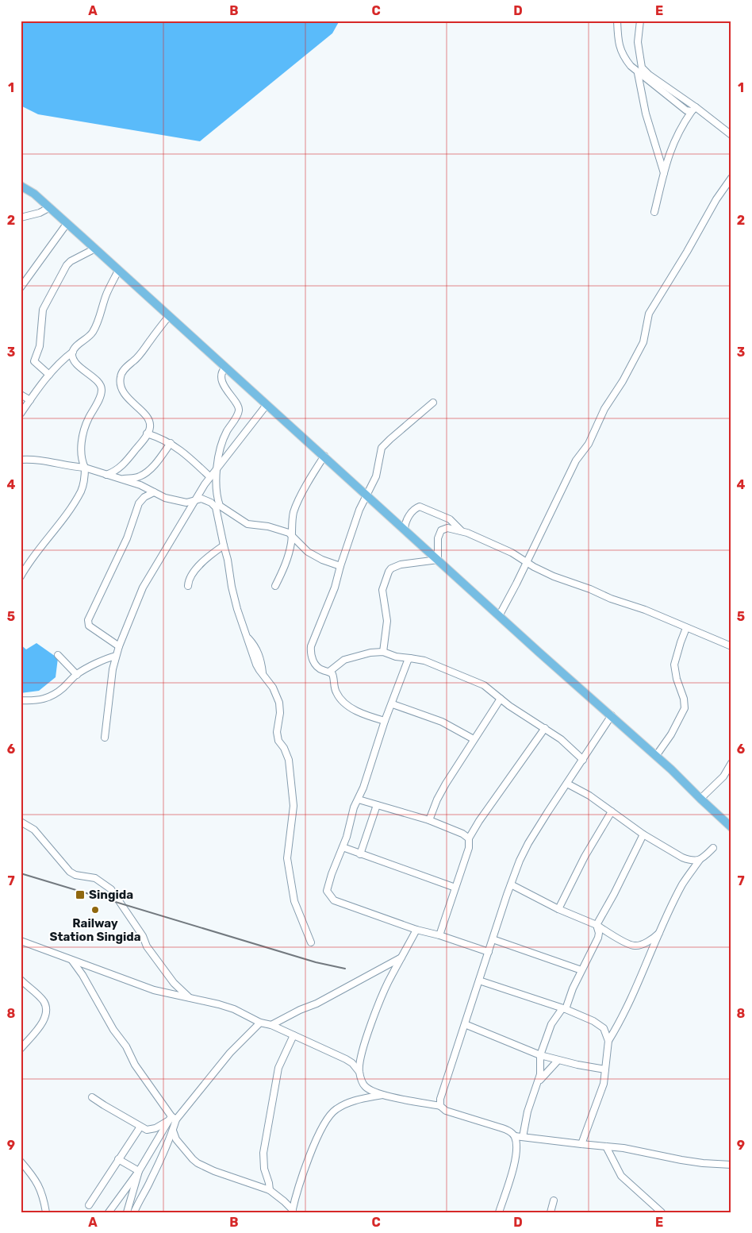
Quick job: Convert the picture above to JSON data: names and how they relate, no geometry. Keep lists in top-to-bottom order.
{
  "places": {
    "transit": ["Singida"],
    "other": ["Railway Station Singida"]
  },
  "grid": {
    "columns": [
      "A",
      "B",
      "C",
      "D",
      "E"
    ],
    "rows": [
      "1",
      "2",
      "3",
      "4",
      "5",
      "6",
      "7",
      "8",
      "9"
    ]
  }
}
